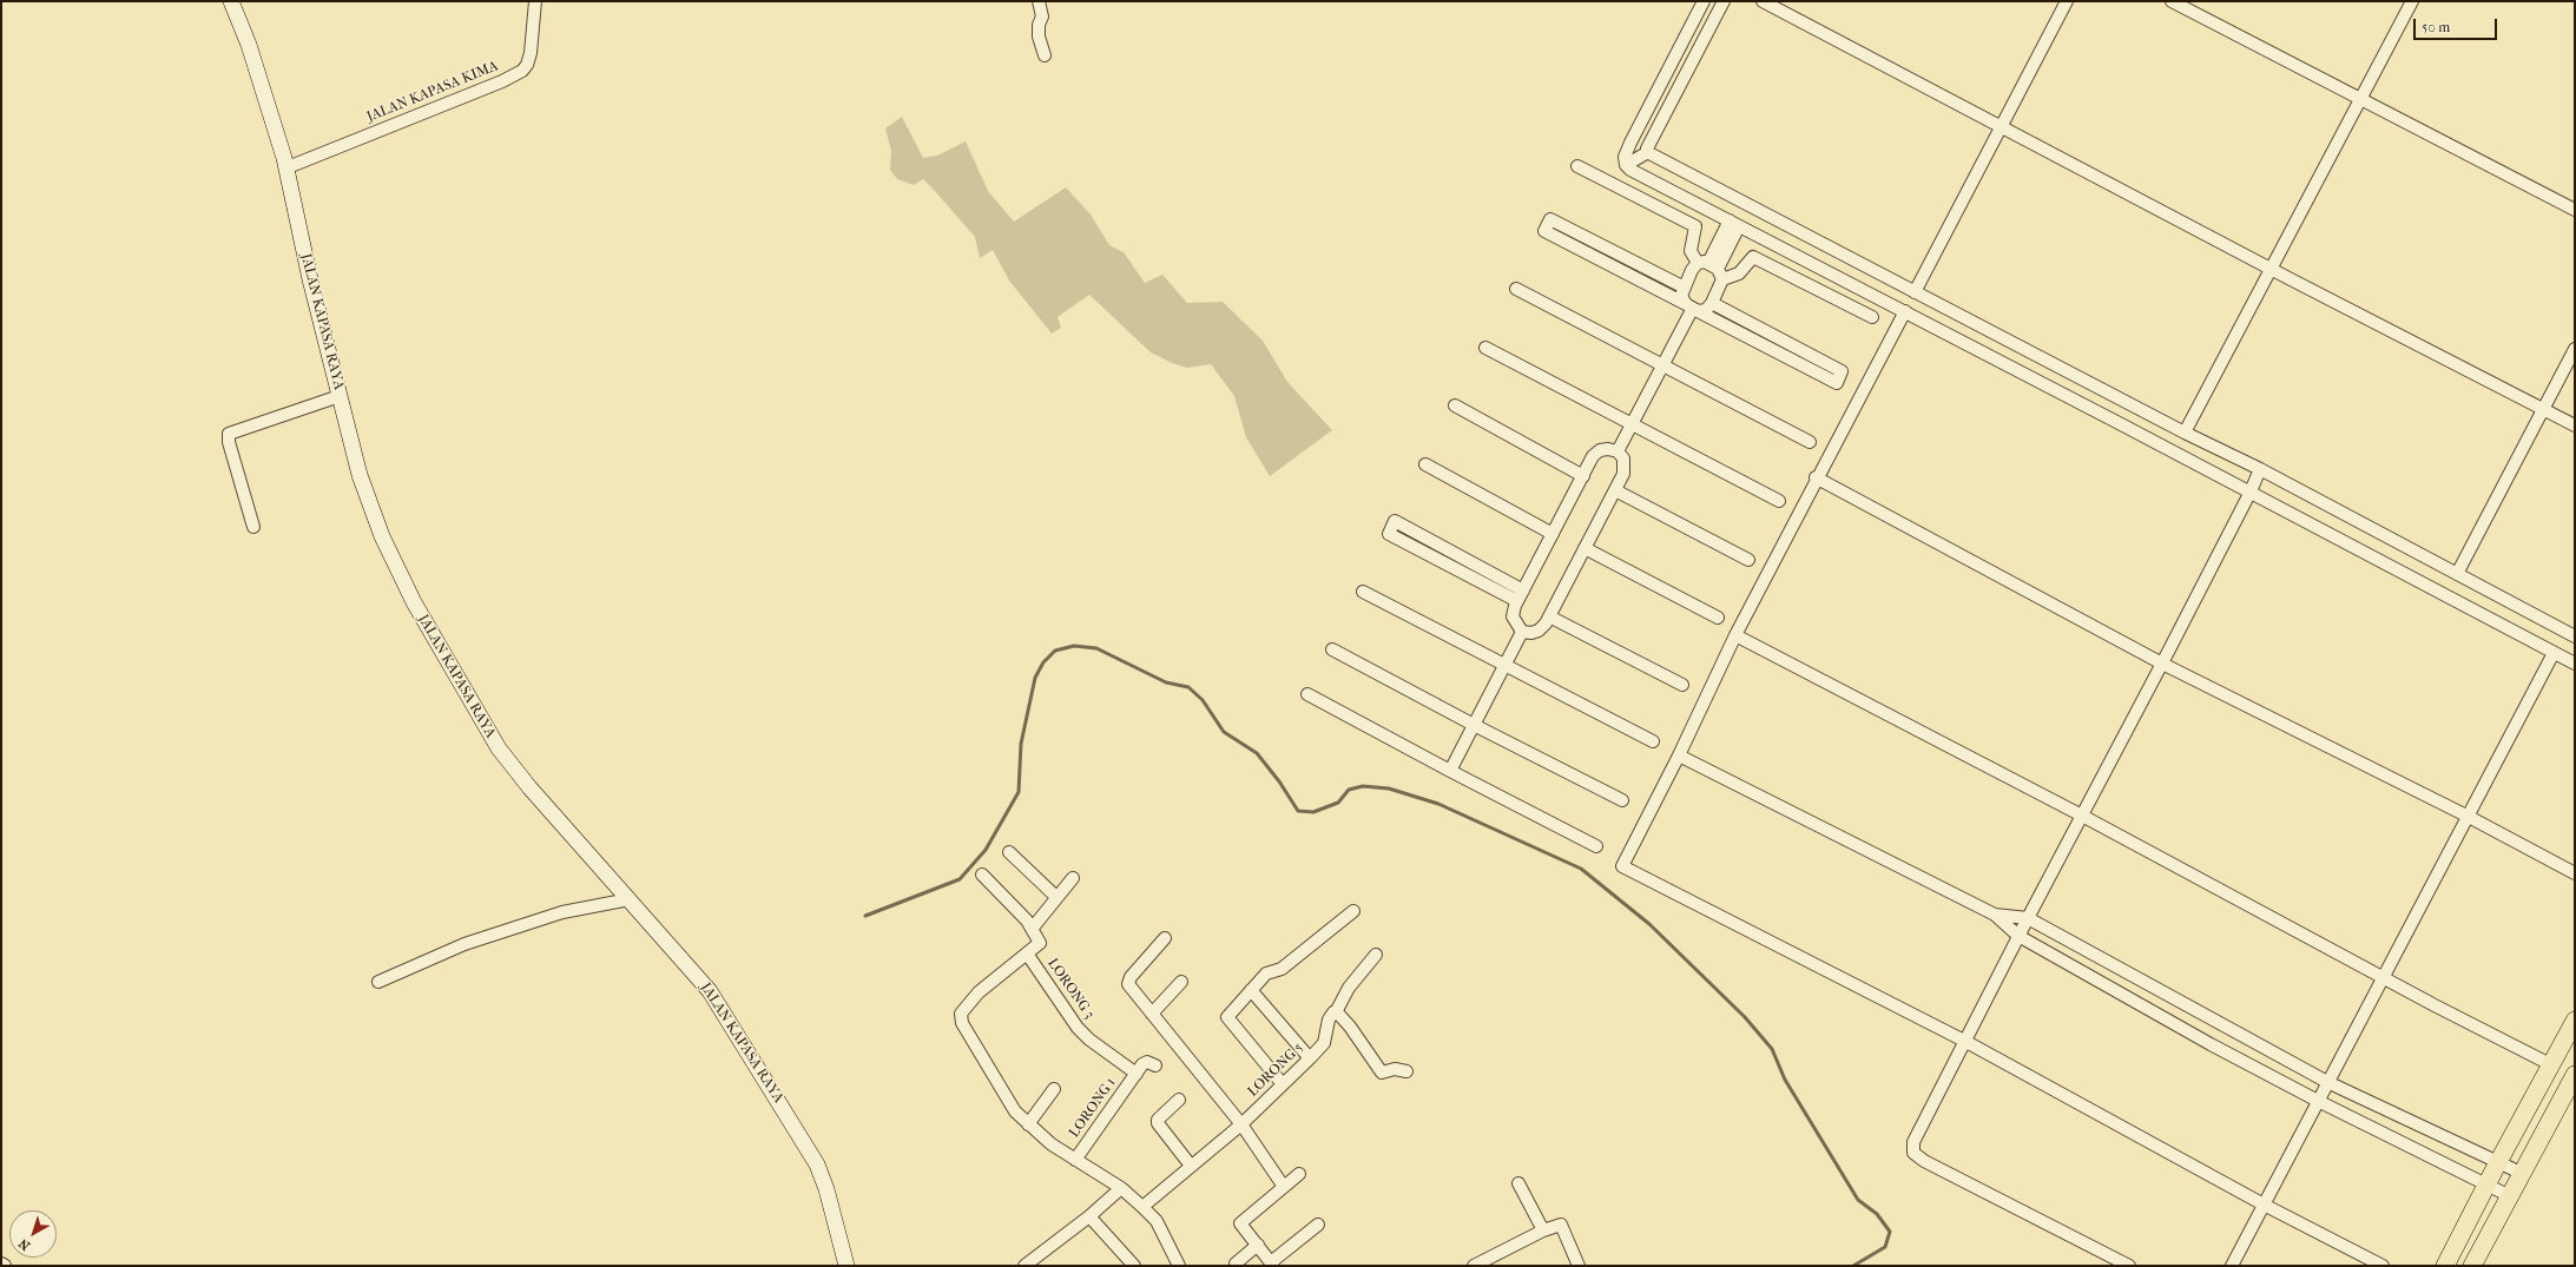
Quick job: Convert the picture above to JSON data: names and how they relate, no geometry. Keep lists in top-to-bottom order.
{
  "streets": {
    "main road": ["JALAN KAPASA RAYA"],
    "street": [
      "JALAN KAPASA KIMA",
      "LORONG 3",
      "LORONG 5",
      "LORONG 1"
    ]
  },
  "crossings": [
    ["JALAN KAPASA KIMA", "JALAN KAPASA RAYA"],
    ["LORONG 3", "LORONG 1"]
  ],
  "scale_bar": "50 m",
  "north": "bottom left"
}
